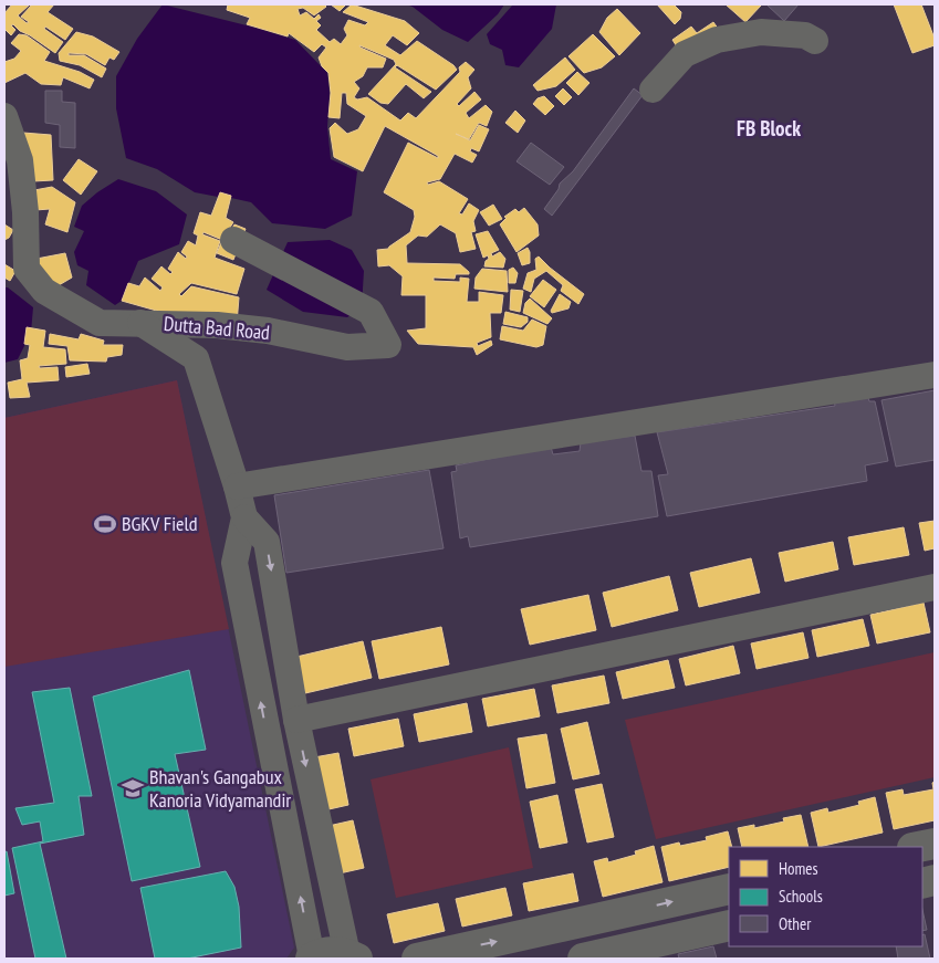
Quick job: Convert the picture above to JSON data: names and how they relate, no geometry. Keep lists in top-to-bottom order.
{
  "streets": {
    "street": ["Dutta Bad Road"]
  },
  "districts": ["FB Block"],
  "places": {
    "sports": ["BGKV Field"],
    "school or university": ["Bhavan's Gangabux Kanoria Vidyamandir"]
  },
  "legend": ["Homes", "Schools", "Other"]
}
